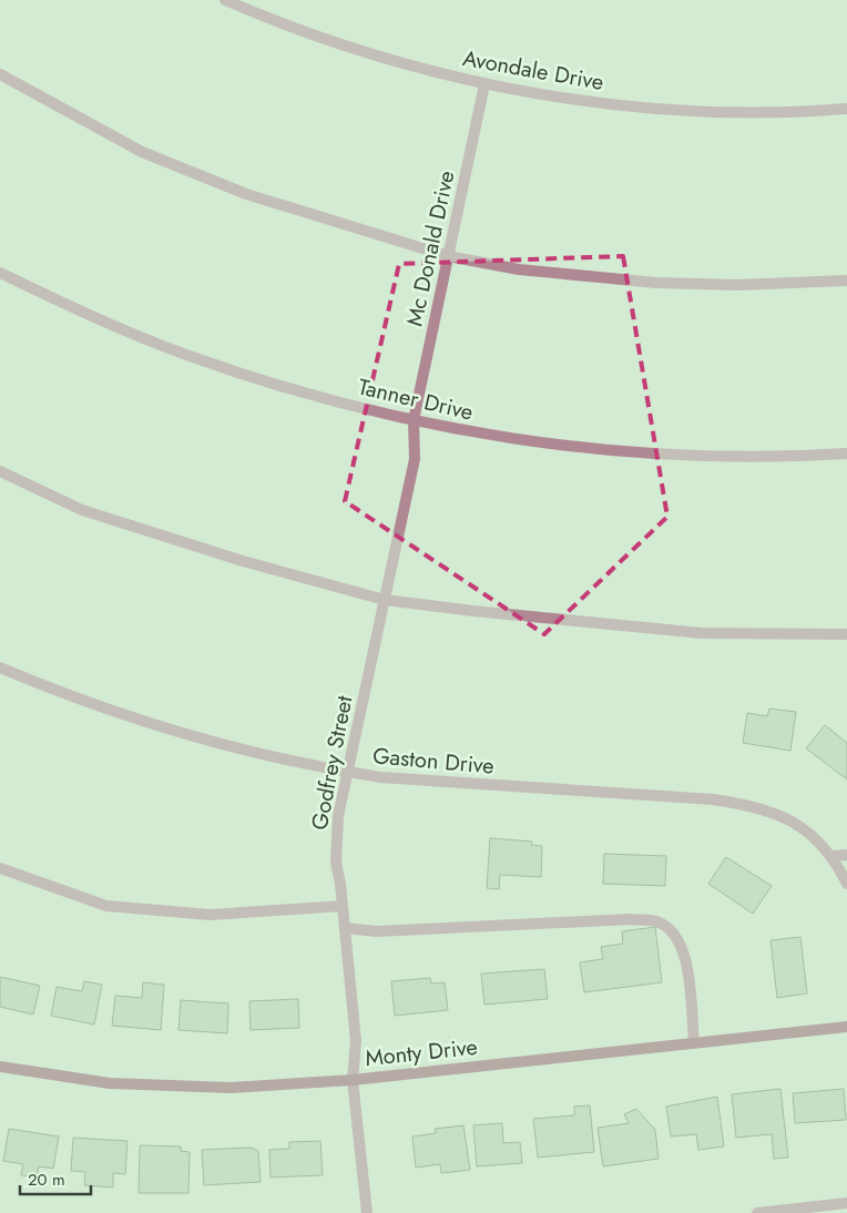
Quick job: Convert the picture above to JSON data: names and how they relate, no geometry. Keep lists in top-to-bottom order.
{
  "streets": {
    "street": [
      "Avondale Drive",
      "Mc Donald Drive",
      "Tanner Drive",
      "Gaston Drive",
      "Godfrey Street",
      "Monty Drive"
    ]
  },
  "crossings": [
    ["Avondale Drive", "Mc Donald Drive"],
    ["Mc Donald Drive", "Tanner Drive"],
    ["Mc Donald Drive", "Godfrey Street"],
    ["Tanner Drive", "Godfrey Street"],
    ["Gaston Drive", "Godfrey Street"],
    ["Godfrey Street", "Monty Drive"]
  ],
  "scale_bar": "20 m"
}
